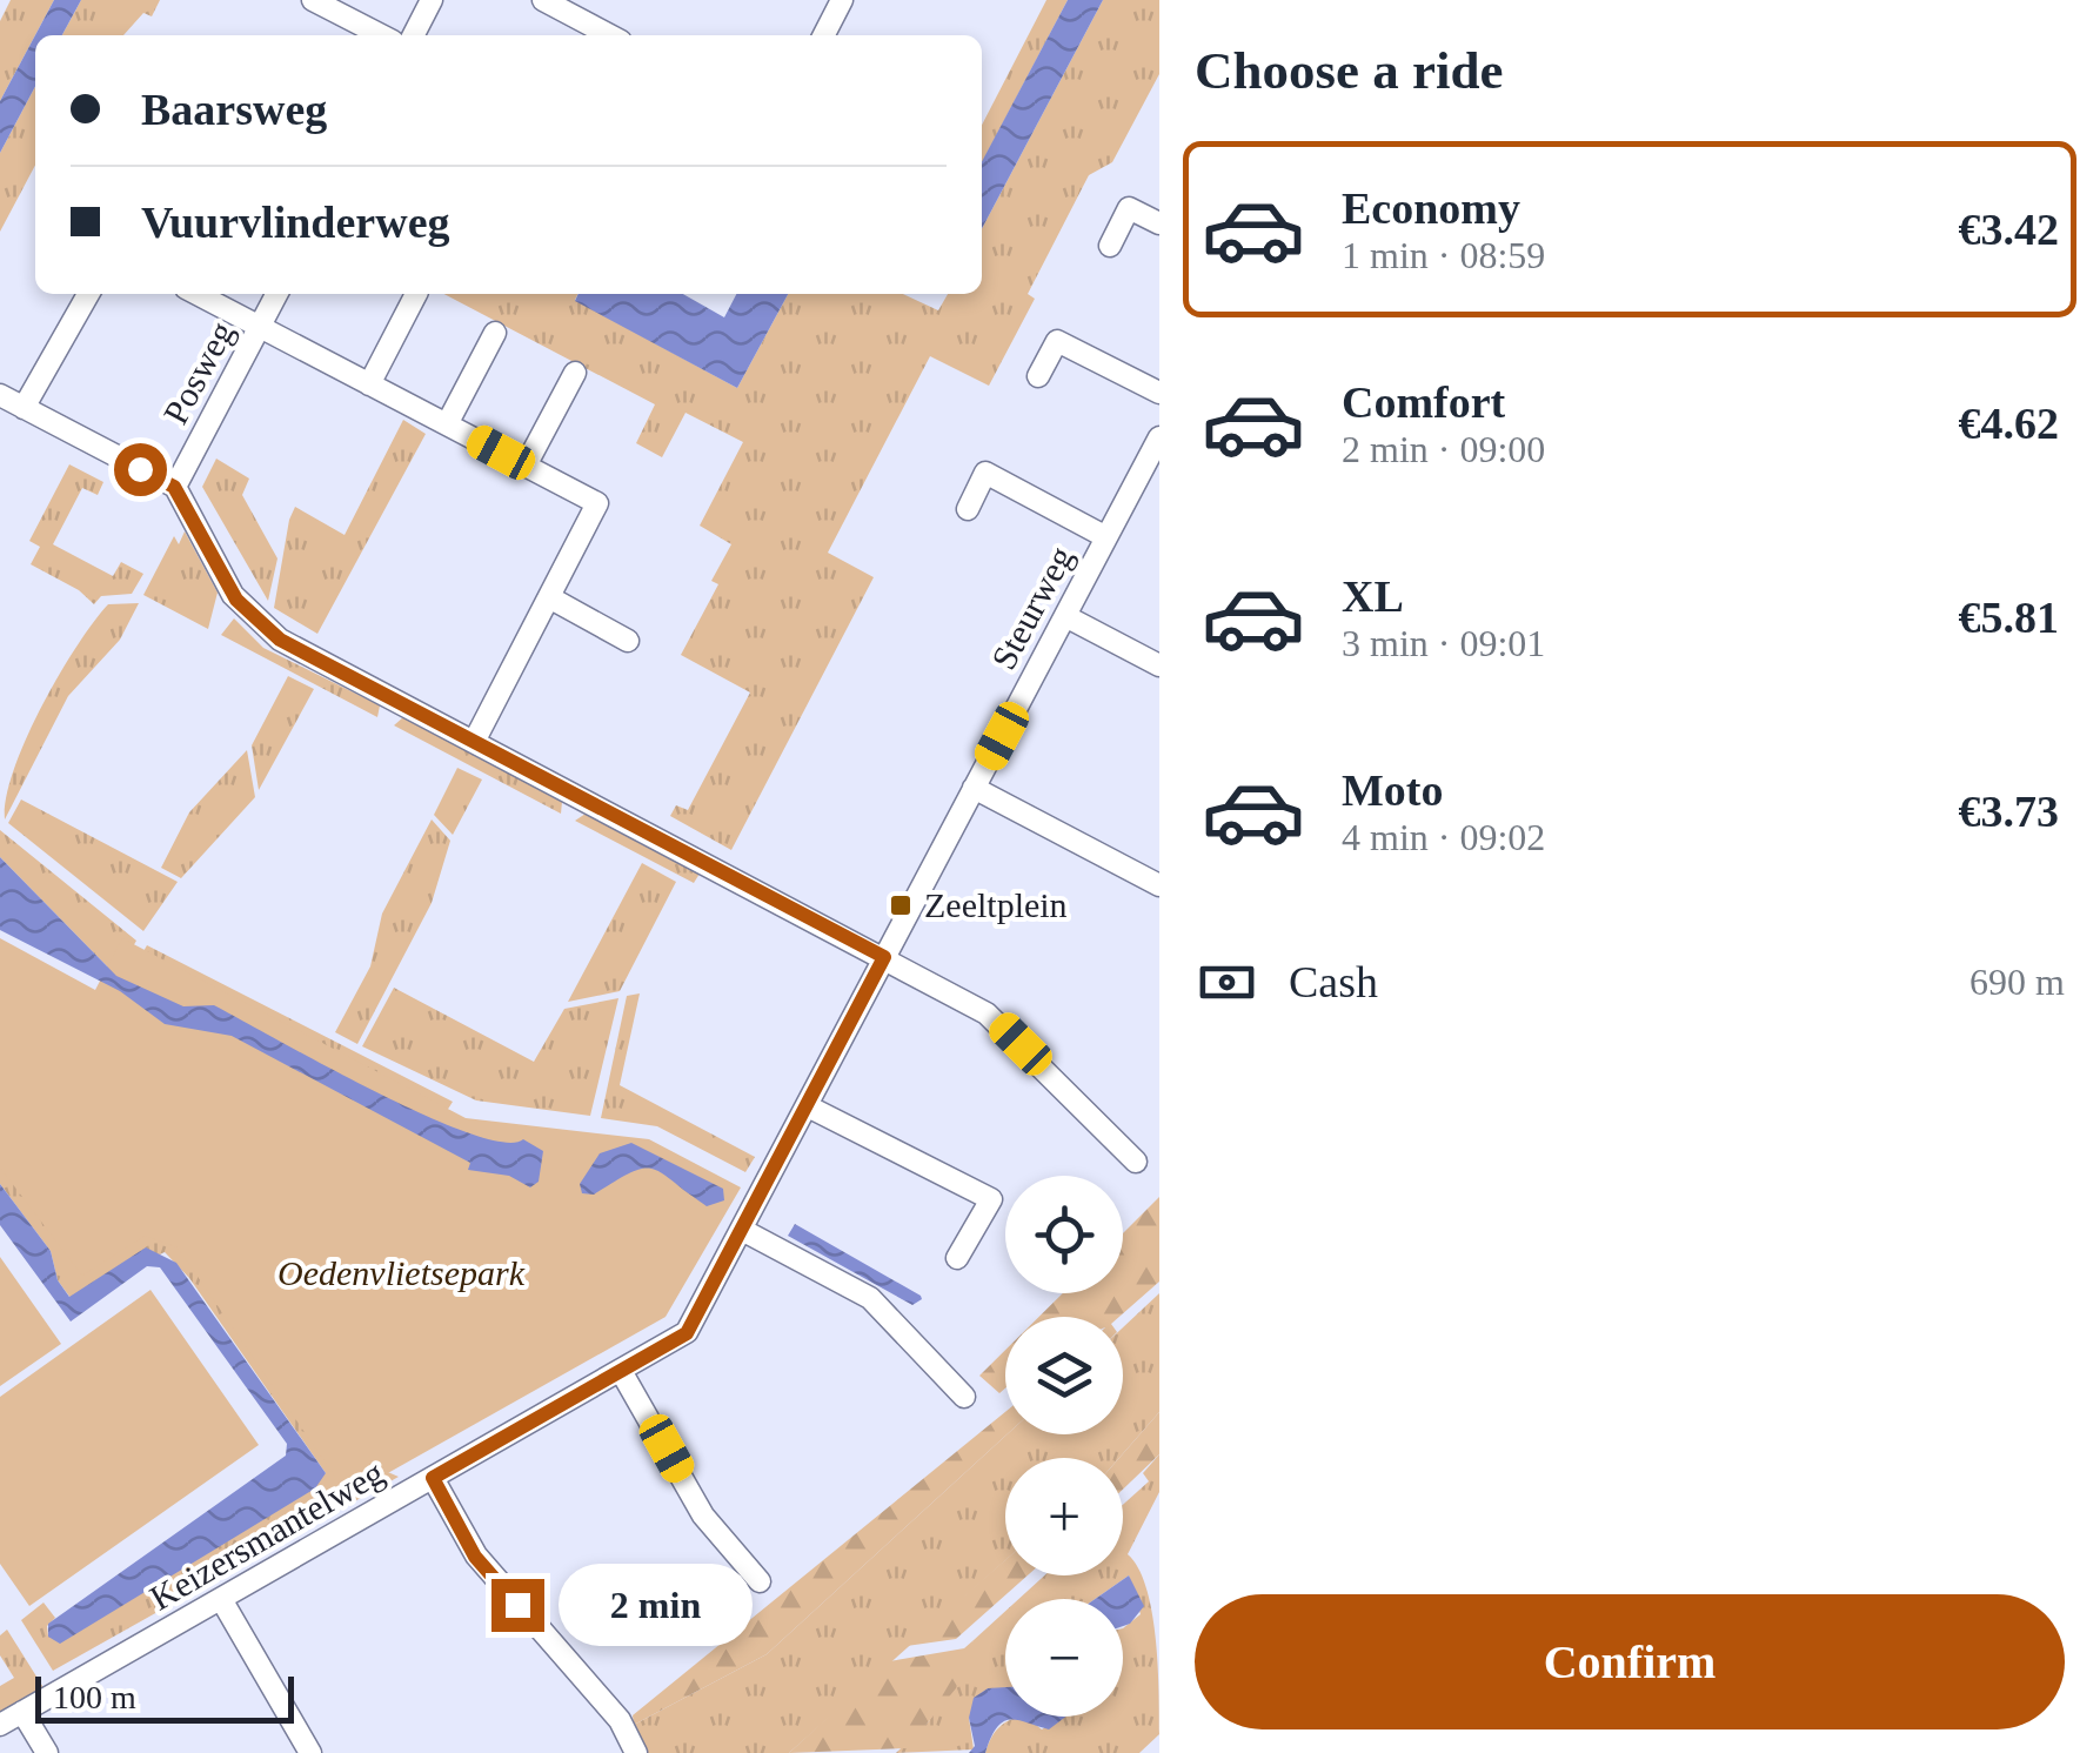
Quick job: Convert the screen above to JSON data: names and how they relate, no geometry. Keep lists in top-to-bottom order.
{
  "streets": {
    "street": ["Posweg", "Steurweg", "Keizersmantelweg"]
  },
  "crossings": [
    ["Steurweg", "Keizersmantelweg"]
  ],
  "parks": ["Oedenvlietsepark"],
  "places": {
    "transit": ["Zeeltplein"]
  },
  "scale_bar": "100 m",
  "page": {
    "heading": "Choose a ride",
    "banner": ["Baarsweg", "Vuurvlinderweg"],
    "list": [
      {
        "name": "Economy",
        "note": "1 min · 08:59",
        "value": "€3.42"
      },
      {
        "name": "Comfort",
        "note": "2 min · 09:00",
        "value": "€4.62"
      },
      {
        "name": "XL",
        "note": "3 min · 09:01",
        "value": "€5.81"
      },
      {
        "name": "Moto",
        "note": "4 min · 09:02",
        "value": "€3.73"
      }
    ],
    "pay": ["Cash", "690 m"],
    "map_buttons": ["+", "−"],
    "bubble": "2 min",
    "buttons": "Confirm",
    "scale": "100 m"
  }
}
